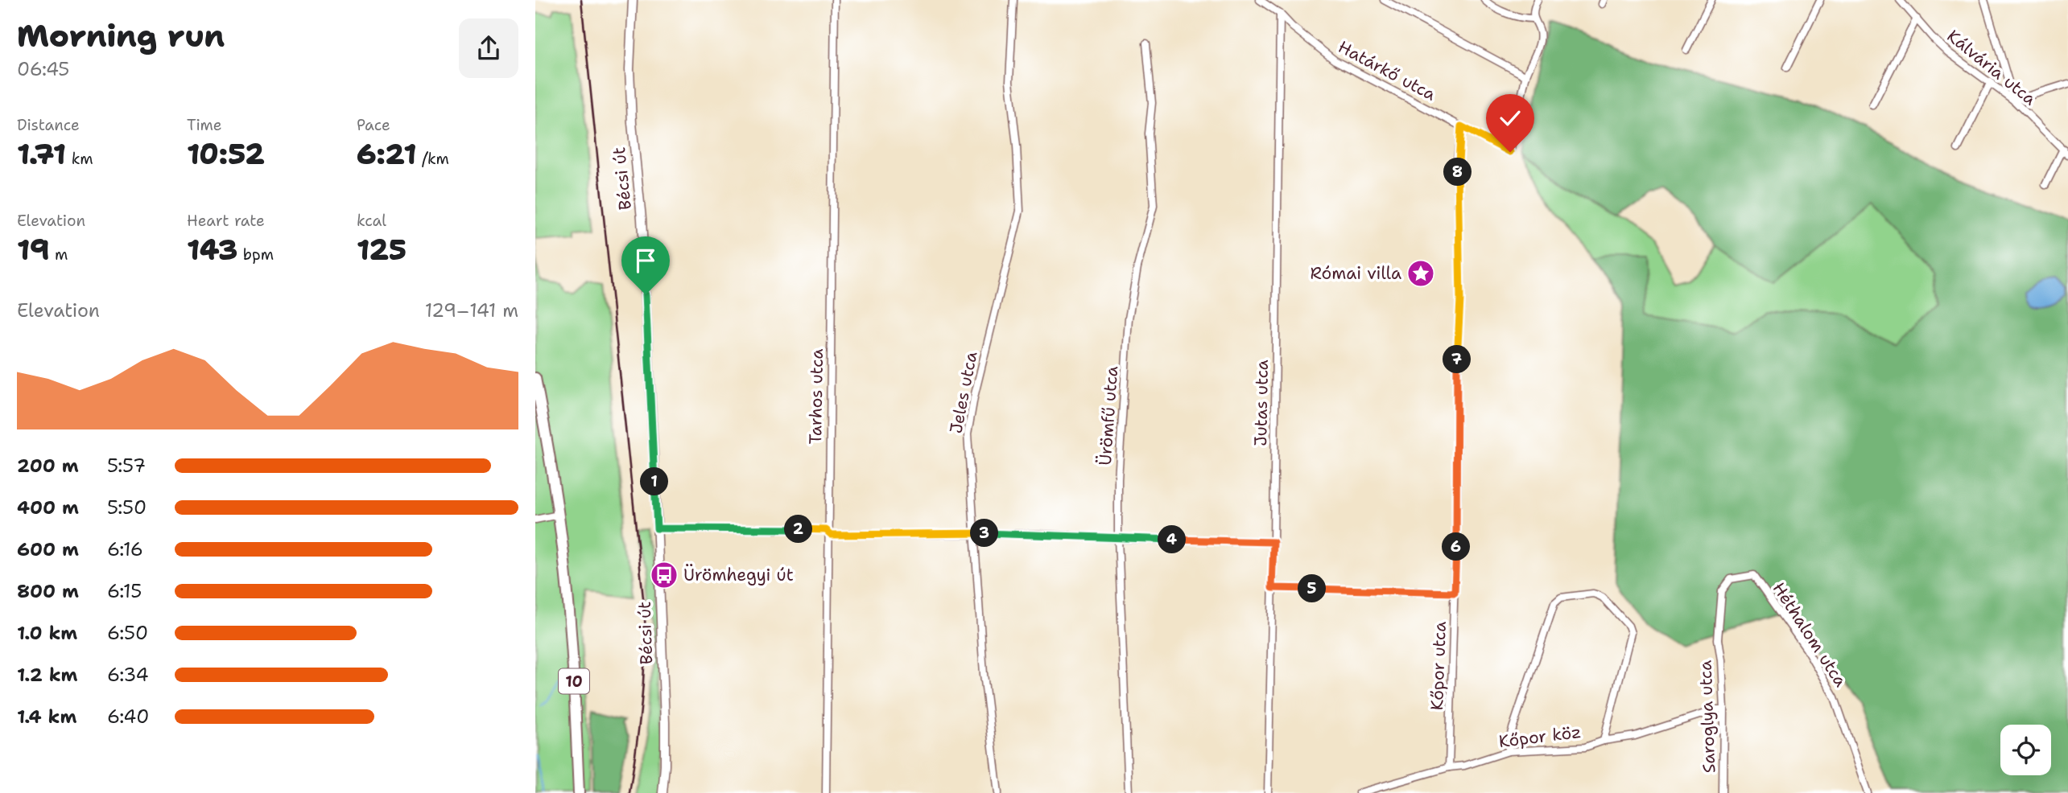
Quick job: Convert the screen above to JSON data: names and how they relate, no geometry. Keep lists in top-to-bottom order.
{
  "streets": {
    "main road": ["10"],
    "street": [
      "Kálvária utca",
      "Határkő utca",
      "Bécsi út",
      "Jeles utca",
      "Tarhos utca",
      "Jutas utca",
      "Ürömfű utca",
      "Héthalom utca",
      "Kőpor utca",
      "Saroglya utca",
      "Kőpor köz"
    ]
  },
  "crossings": [
    ["Határkő utca", "Jutas utca"],
    ["Határkő utca", "Kőpor utca"],
    ["Héthalom utca", "Saroglya utca"],
    ["Kőpor utca", "Kőpor köz"],
    ["Saroglya utca", "Kőpor köz"]
  ],
  "places": {
    "place": ["Római villa"],
    "bus stop": ["Ürömhegyi út"]
  },
  "page": {
    "heading": ["Morning run", "06:45"],
    "stats": [
      ["Distance", "1.71 km"],
      ["Time", "10:52"],
      ["Pace", "6:21 /km"],
      ["Elevation", "19 m"],
      ["Heart rate", "143 bpm"],
      ["kcal", "125"]
    ],
    "pins": [
      "8",
      "7",
      "1",
      "2",
      "3",
      "4",
      "6",
      "5"
    ],
    "chart": ["Elevation", "129–141 m"],
    "list": [
      {
        "name": "200 m",
        "note": "5:57"
      },
      {
        "name": "400 m",
        "note": "5:50"
      },
      {
        "name": "600 m",
        "note": "6:16"
      },
      {
        "name": "800 m",
        "note": "6:15"
      },
      {
        "name": "1.0 km",
        "note": "6:50"
      },
      {
        "name": "1.2 km",
        "note": "6:34"
      },
      {
        "name": "1.4 km",
        "note": "6:40"
      }
    ]
  }
}
